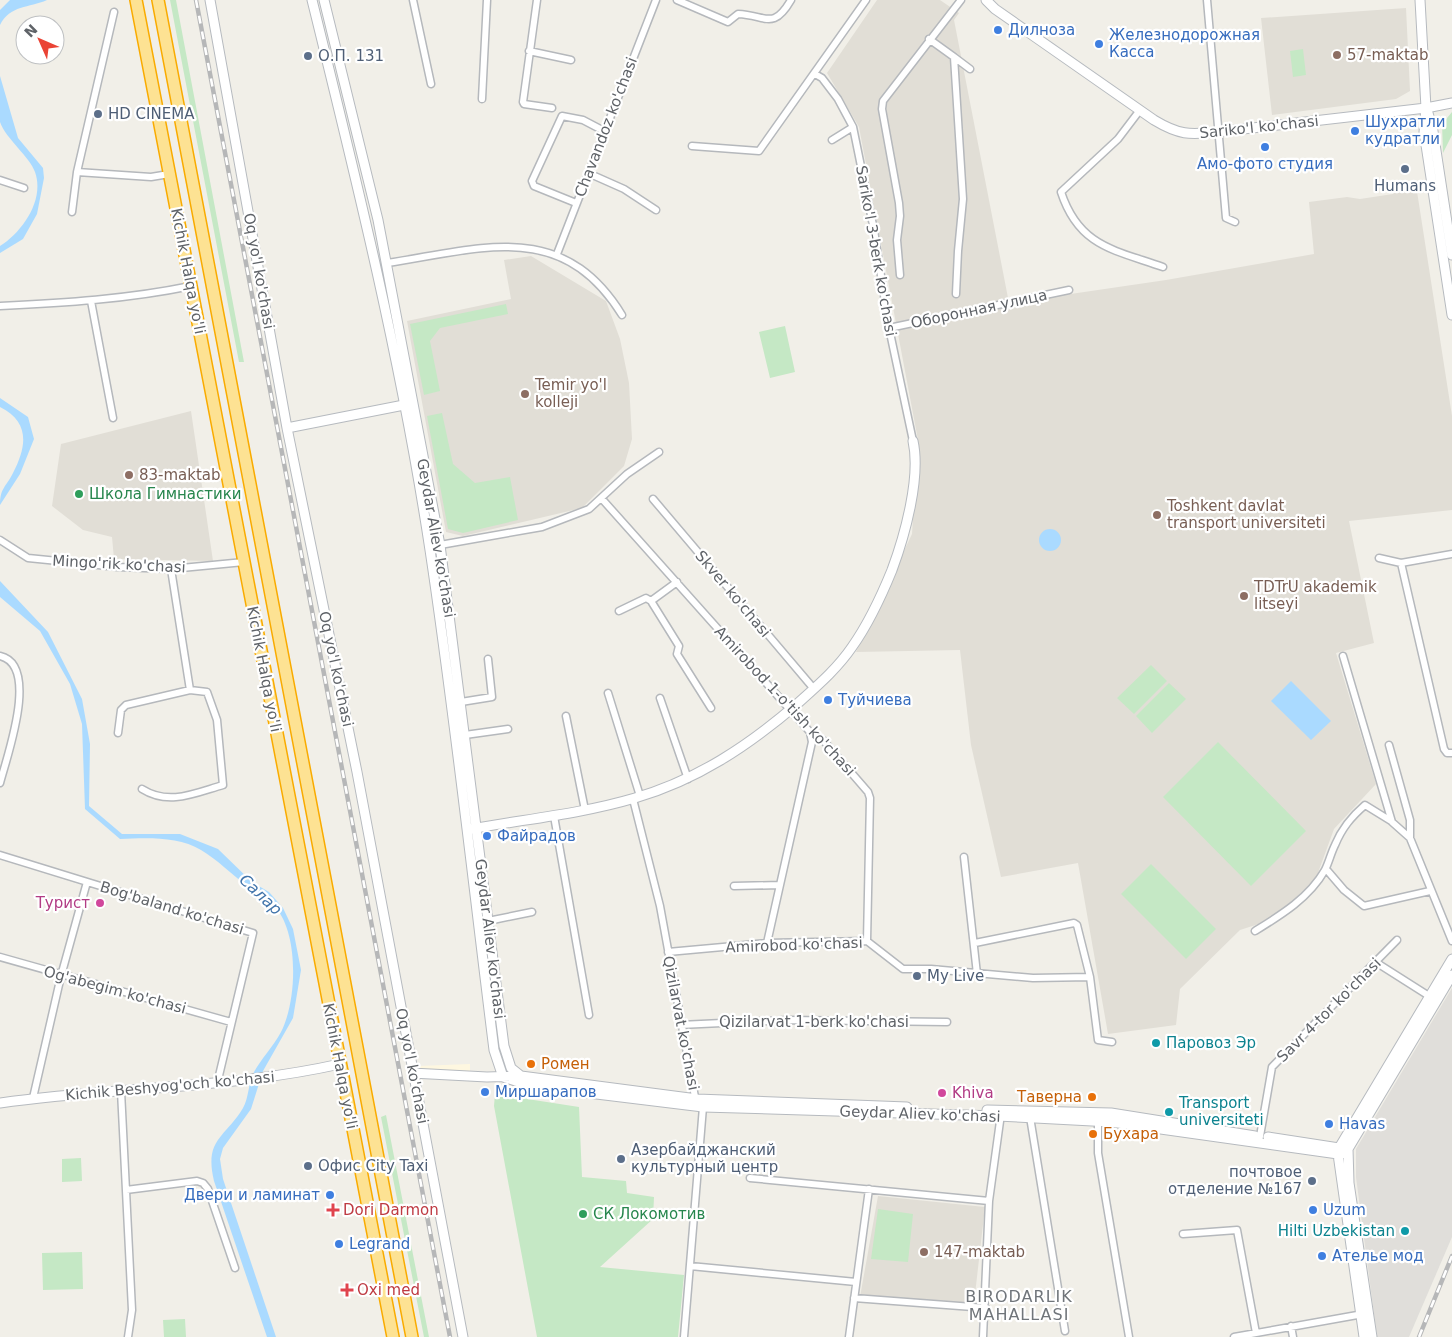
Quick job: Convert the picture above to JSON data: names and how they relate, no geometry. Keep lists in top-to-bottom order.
{
  "streets": {
    "highway": ["Kichik Halqa yo'li"],
    "main road": [
      "Sariko'l ko'chasi",
      "Oq yo'l ko'chasi",
      "Geydar Aliev ko'chasi",
      "Kichik Beshyog'och ko'chasi"
    ],
    "street": [
      "Chavandoz ko'chasi",
      "Sariko'l 3-berk ko'chasi",
      "Оборонная улица",
      "Mingo'rik ko'chasi",
      "Skver ko'chasi",
      "Amirobod 1-o'tish ko'chasi",
      "Bog'baland ko'chasi",
      "Amirobod ko'chasi",
      "Og'abegim ko'chasi",
      "Savr 4-tor ko'chasi",
      "Qizilarvat 1-berk ko'chasi",
      "Qizilarvat ko'chasi"
    ]
  },
  "crossings": [
    ["Sariko'l 3-berk ko'chasi", "Оборонная улица"],
    ["Kichik Halqa yo'li", "Mingo'rik ko'chasi"],
    ["Kichik Halqa yo'li", "Kichik Beshyog'och ko'chasi"],
    ["Oq yo'l ko'chasi", "Geydar Aliev ko'chasi"],
    ["Geydar Aliev ko'chasi", "Savr 4-tor ko'chasi"],
    ["Geydar Aliev ko'chasi", "Qizilarvat ko'chasi"],
    ["Amirobod 1-o'tish ko'chasi", "Amirobod ko'chasi"],
    ["Bog'baland ko'chasi", "Og'abegim ko'chasi"],
    ["Bog'baland ko'chasi", "Kichik Beshyog'och ko'chasi"],
    ["Amirobod ko'chasi", "Qizilarvat ko'chasi"],
    ["Qizilarvat 1-berk ko'chasi", "Qizilarvat ko'chasi"]
  ],
  "districts": ["BIRODARLIK MAHALLASI"],
  "water": ["Салар"],
  "places": {
    "other": [
      "Дилноза",
      "Железнодорожная Касса",
      "57-maktab",
      "О.П. 131",
      "HD CINEMA",
      "Шухратли кудратли",
      "Амо-фото студия",
      "Humans",
      "Temir yo'l kolleji",
      "83-maktab",
      "Школа Гимнастики",
      "Toshkent davlat transport universiteti",
      "TDTrU akademik litseyi",
      "Туйчиева",
      "Файрадов",
      "Турист",
      "My Live",
      "Паровоз Эр",
      "Ромен",
      "Миршарапов",
      "Khiva",
      "Таверна",
      "Transport universiteti",
      "Havas",
      "Бухара",
      "Азербайджанский культурный центр",
      "Офис City Taxi",
      "почтовое отделение №167",
      "Двери и ламинат",
      "Uzum",
      "СК Локомотив",
      "Hilti Uzbekistan",
      "Legrand",
      "147-maktab",
      "Ателье мод"
    ],
    "health": ["Dori Darmon", "Oxi med"]
  },
  "north": "top left"
}
